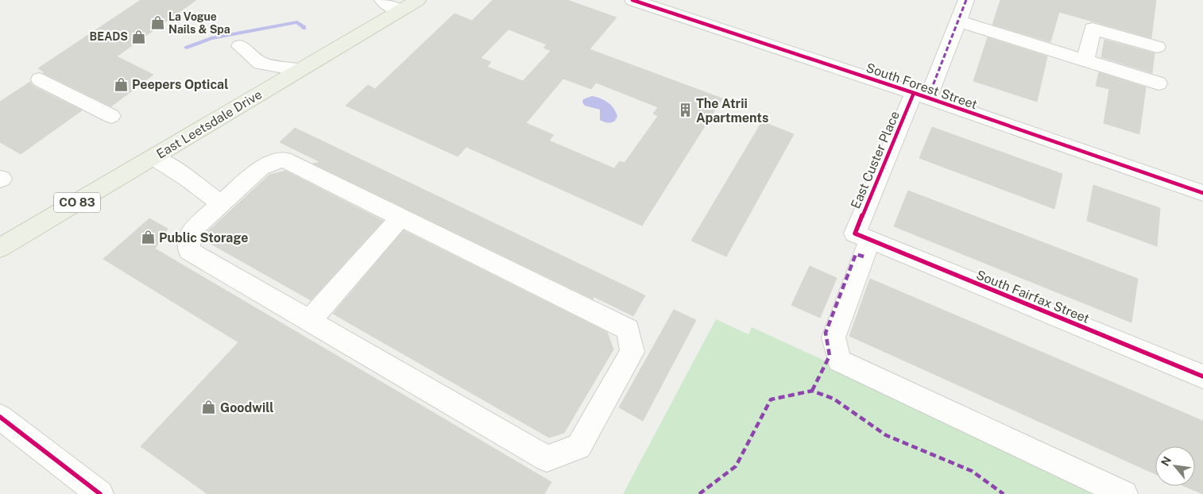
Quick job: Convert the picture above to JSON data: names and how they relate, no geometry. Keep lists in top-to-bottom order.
{
  "streets": {
    "main road": ["East Leetsdale Drive", "CO 83"],
    "street": ["South Forest Street", "East Custer Place", "South Fairfax Street"]
  },
  "crossings": [
    ["South Forest Street", "East Custer Place"],
    ["East Custer Place", "South Fairfax Street"]
  ],
  "places": {
    "shop": [
      "La Vogue Nails & Spa",
      "BEADS",
      "Peepers Optical",
      "Public Storage",
      "Goodwill"
    ],
    "building": ["The Atrii Apartments"]
  },
  "north": "top left"
}
